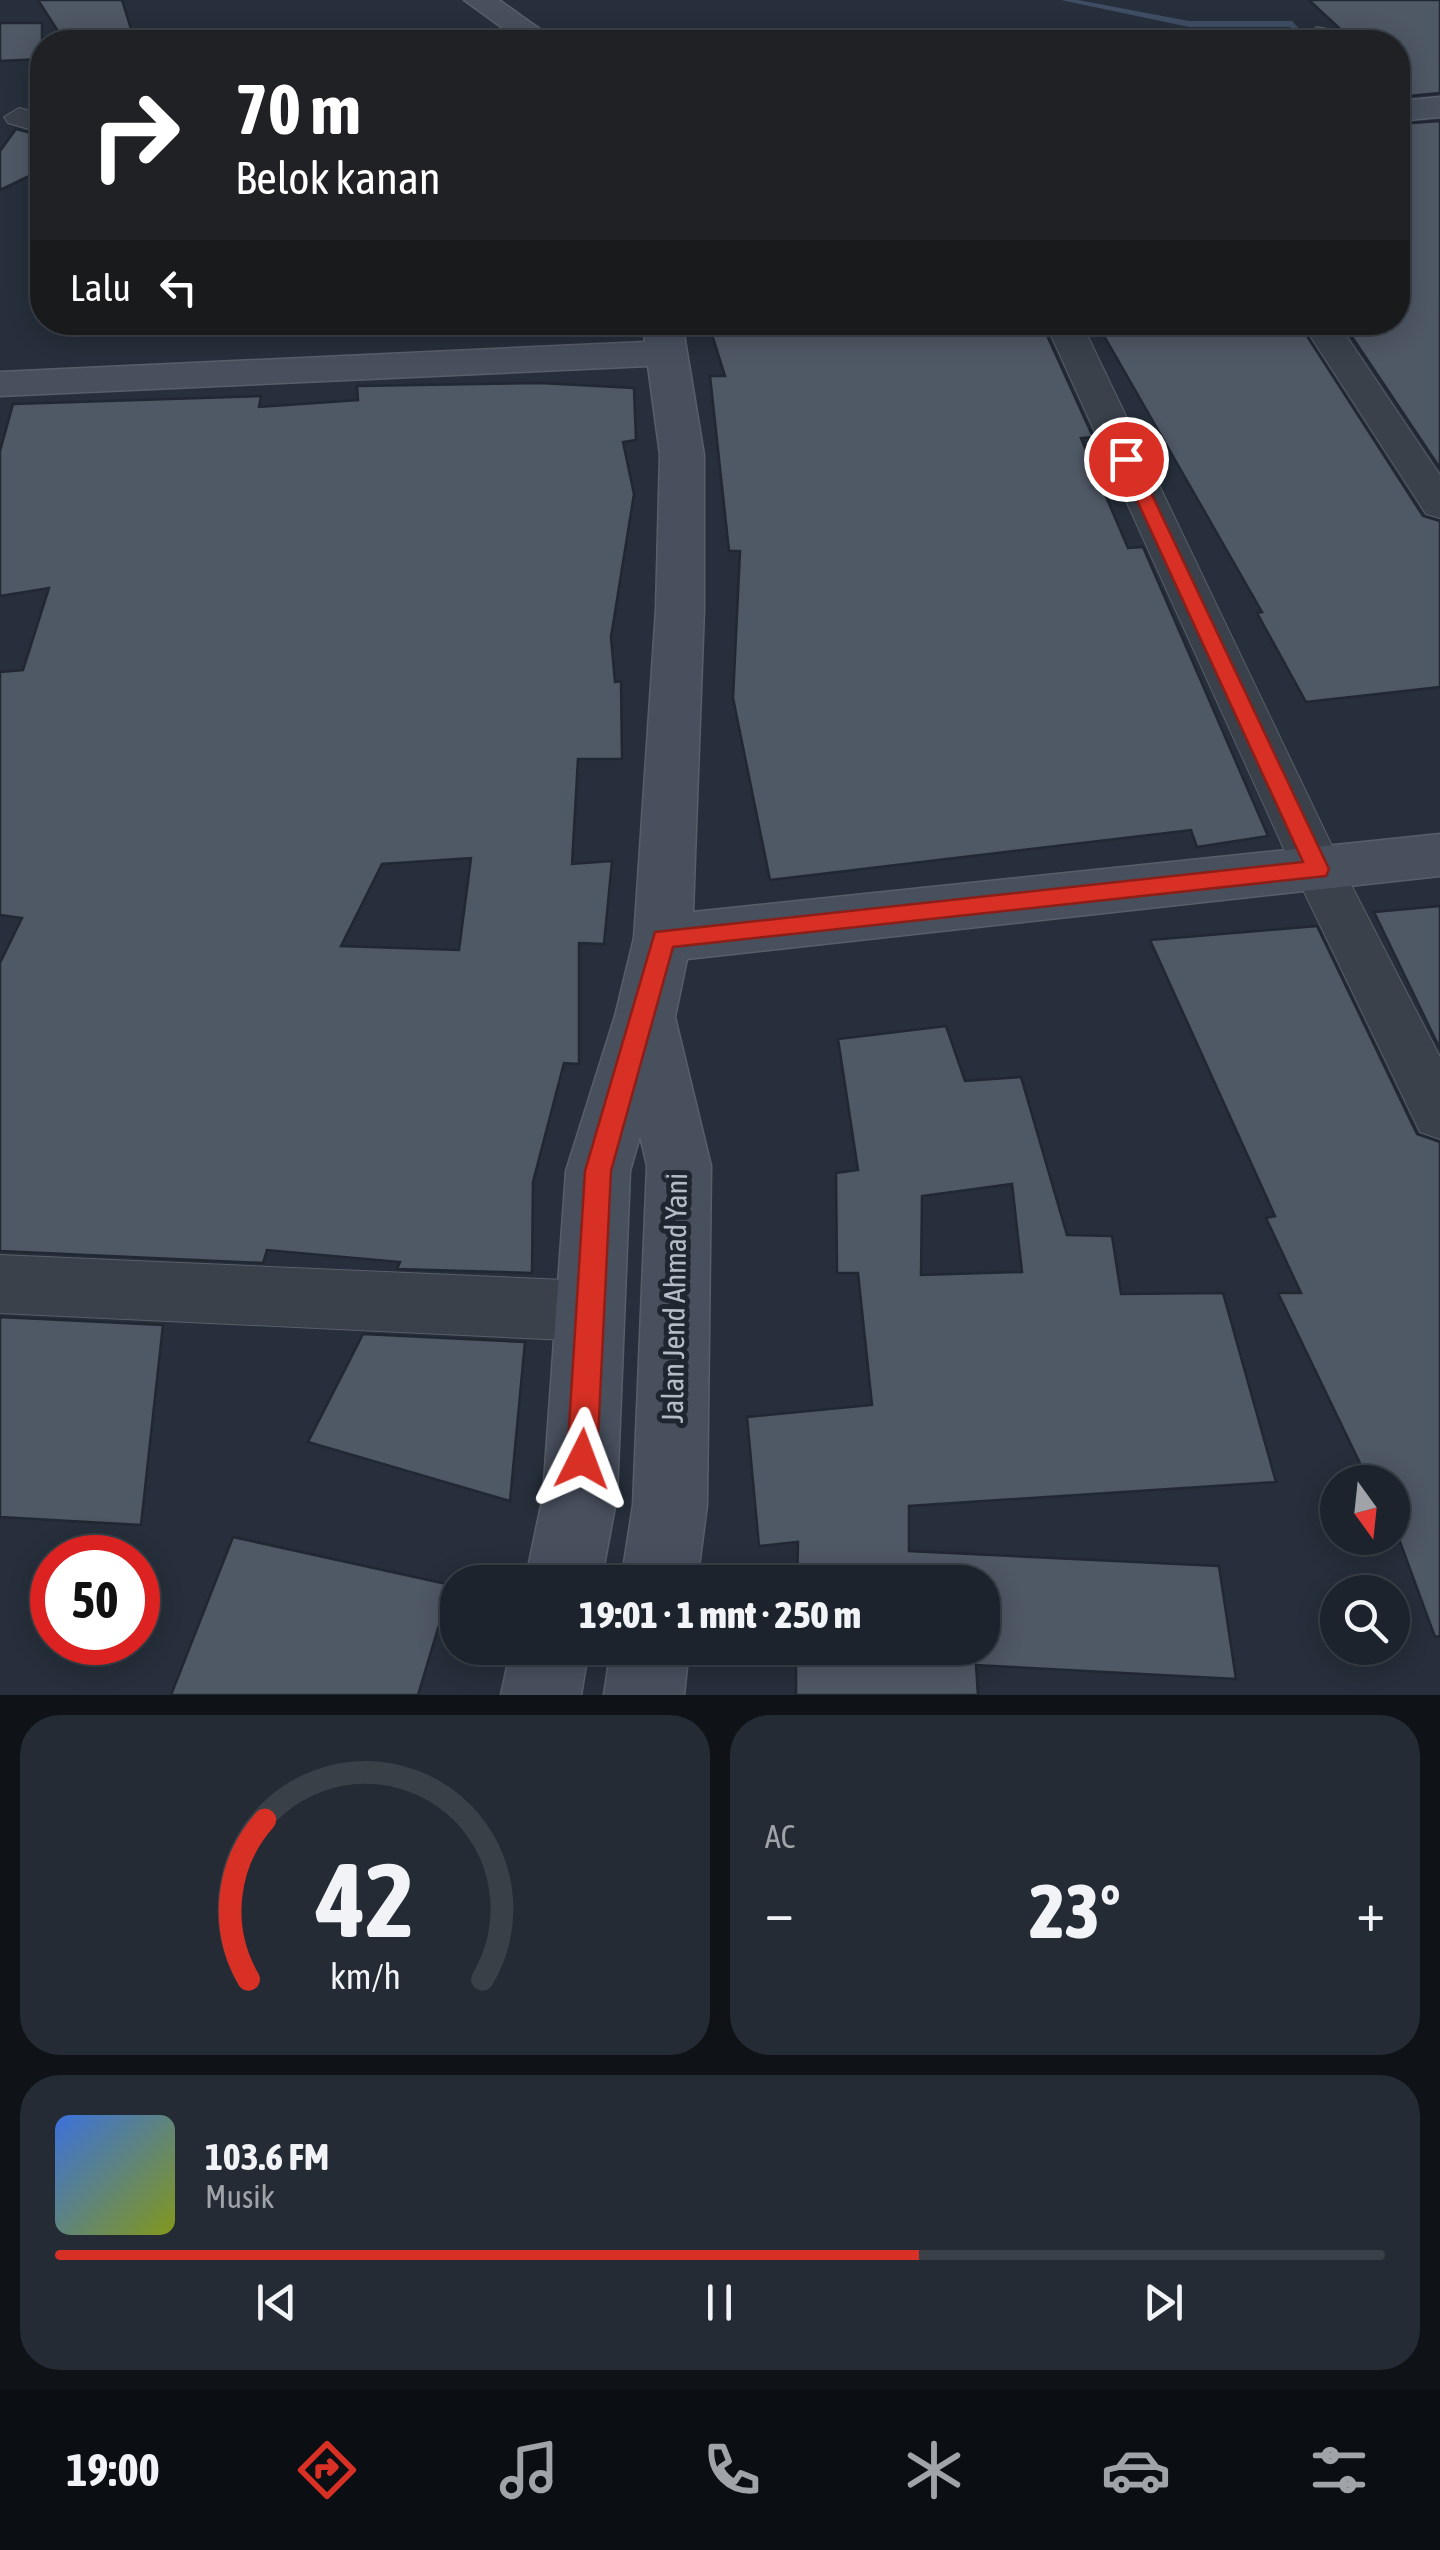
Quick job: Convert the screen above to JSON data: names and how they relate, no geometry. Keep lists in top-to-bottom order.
{
  "streets": {
    "main road": ["Jalan Jend Ahmad Yani"]
  },
  "north": "bottom",
  "page": {
    "turn": ["70 m", "Belok kanan"],
    "then": "Lalu",
    "limit": "50",
    "trip": "19:01 · 1 mnt · 250 m",
    "tile": "AC",
    "heat": ["−", "23°", "+"],
    "song": ["103.6 FM", "Musik"],
    "tabs": "19:00",
    "gauge": ["42", "km/h"]
  }
}
